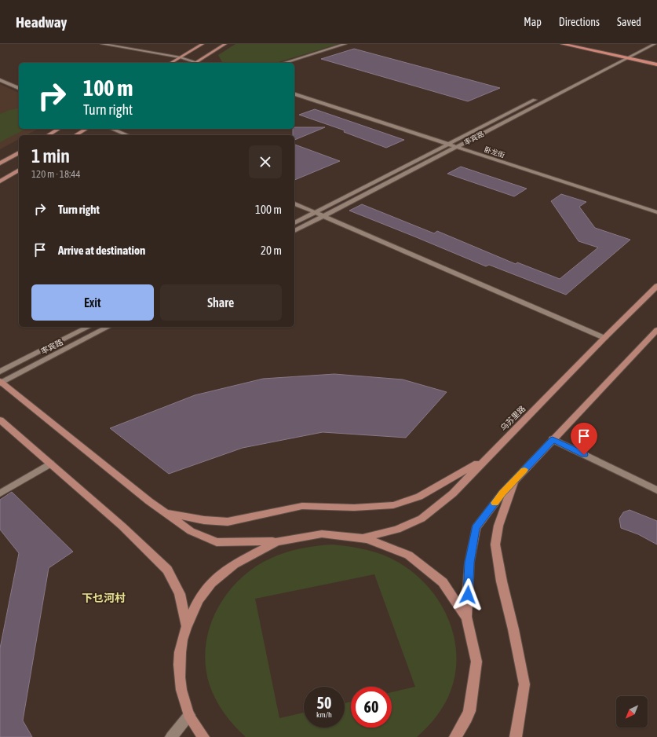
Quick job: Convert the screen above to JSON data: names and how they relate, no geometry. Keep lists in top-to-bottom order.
{
  "streets": {
    "main road": ["乌苏里路"],
    "street": ["率宾路", "卧龙街"]
  },
  "crossings": [
    ["率宾路", "卧龙街"]
  ],
  "districts": ["下乜河村"],
  "north": "bottom left",
  "page": {
    "header": "Headway",
    "nav": ["Map", "Directions", "Saved"],
    "turn": ["100 m", "Turn right"],
    "heading": ["1 min", "120 m · 18:44"],
    "list": [
      {
        "name": "Turn right",
        "value": "100 m"
      },
      {
        "name": "Arrive at destination",
        "value": "20 m"
      }
    ],
    "buttons": ["Exit", "Share"],
    "speed": "50 km/h",
    "limit": "60"
  }
}
